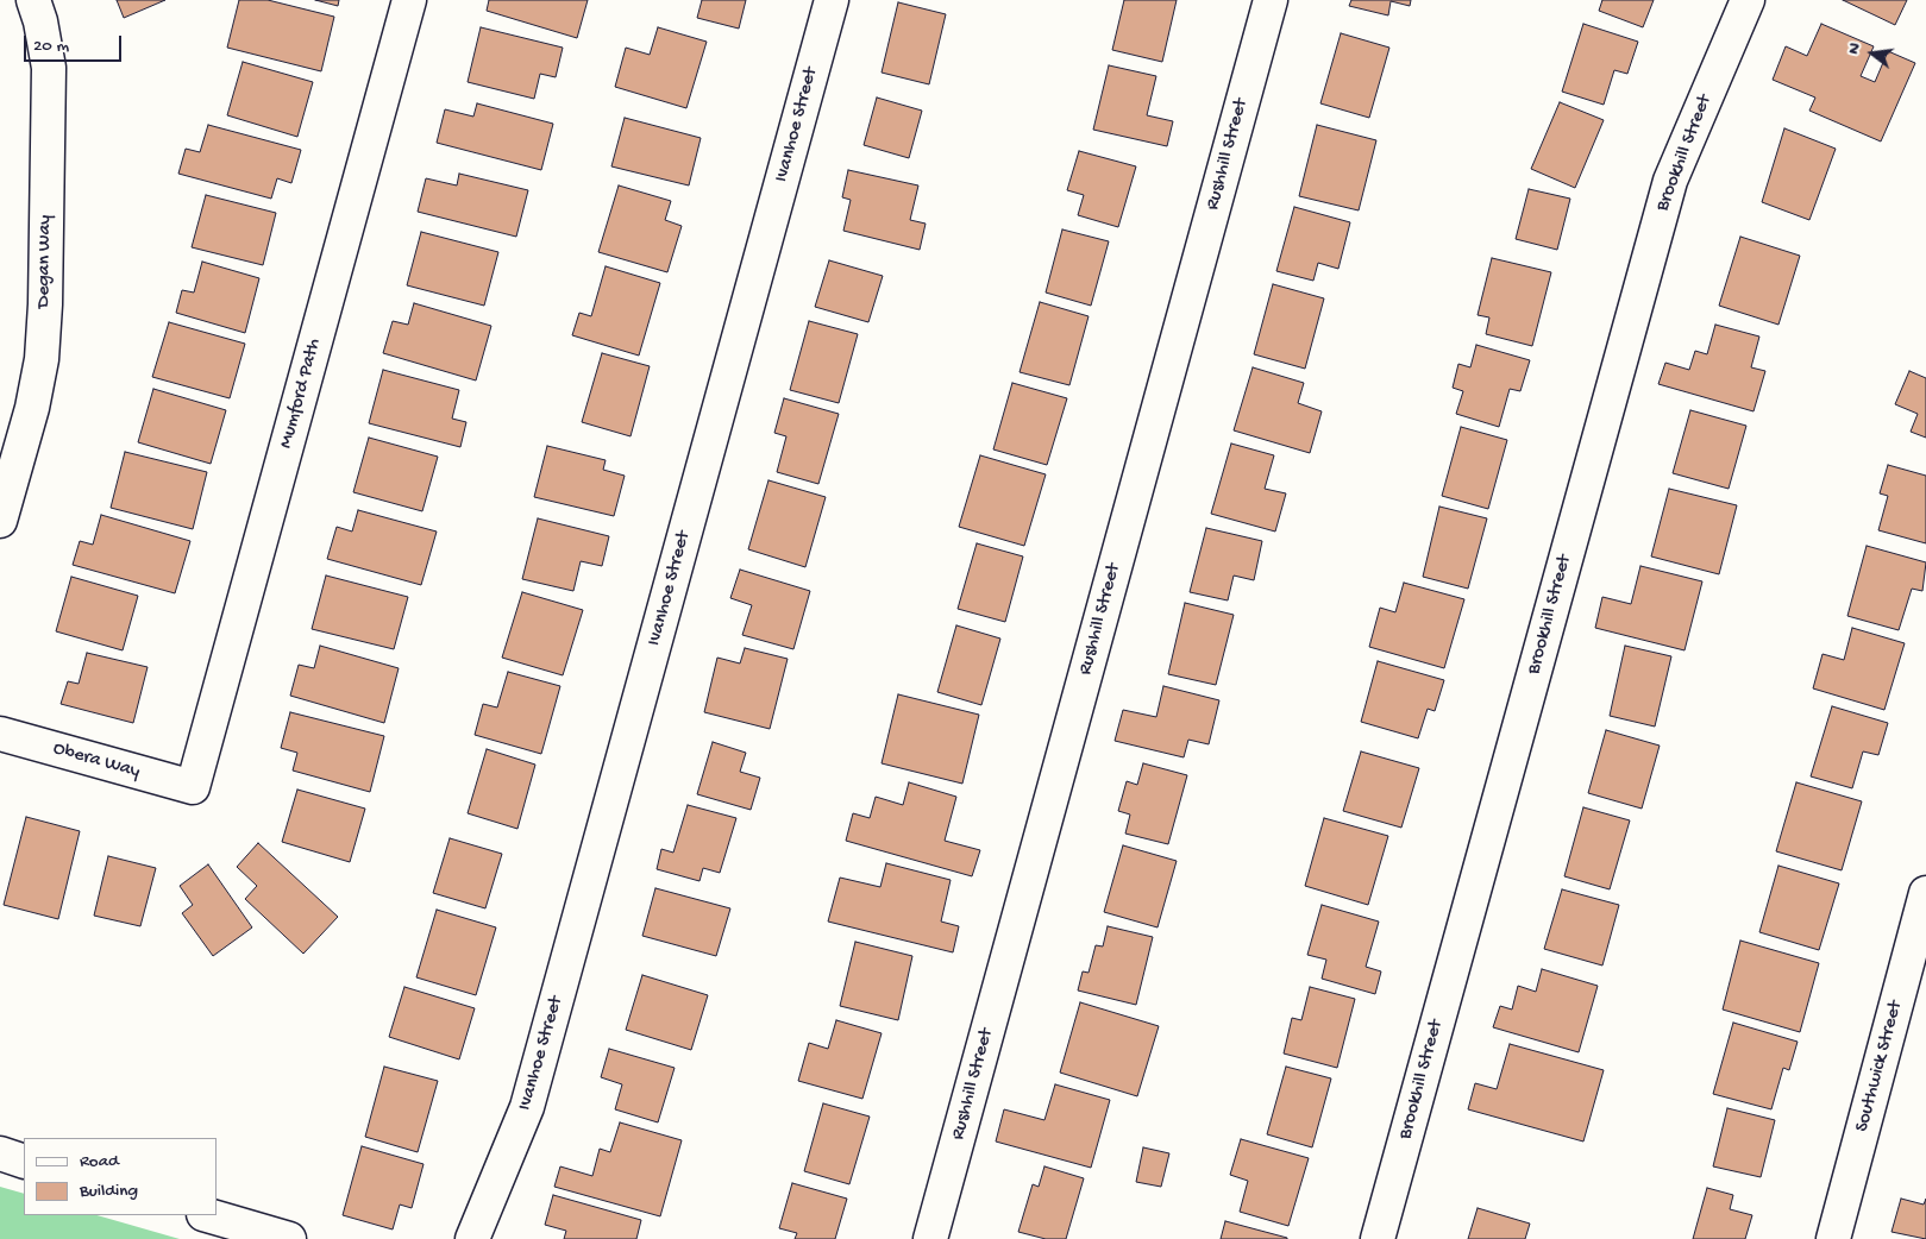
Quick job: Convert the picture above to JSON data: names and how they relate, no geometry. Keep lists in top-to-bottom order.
{
  "streets": {
    "street": [
      "Ivanhoe Street",
      "Brookhill Street",
      "Rushhill Street",
      "Degan Way",
      "Mumford Path",
      "Obera Way",
      "Southwick Street"
    ]
  },
  "crossings": [
    ["Mumford Path", "Obera Way"]
  ],
  "legend": ["Road", "Building"],
  "scale_bar": "20 m",
  "north": "left"
}
